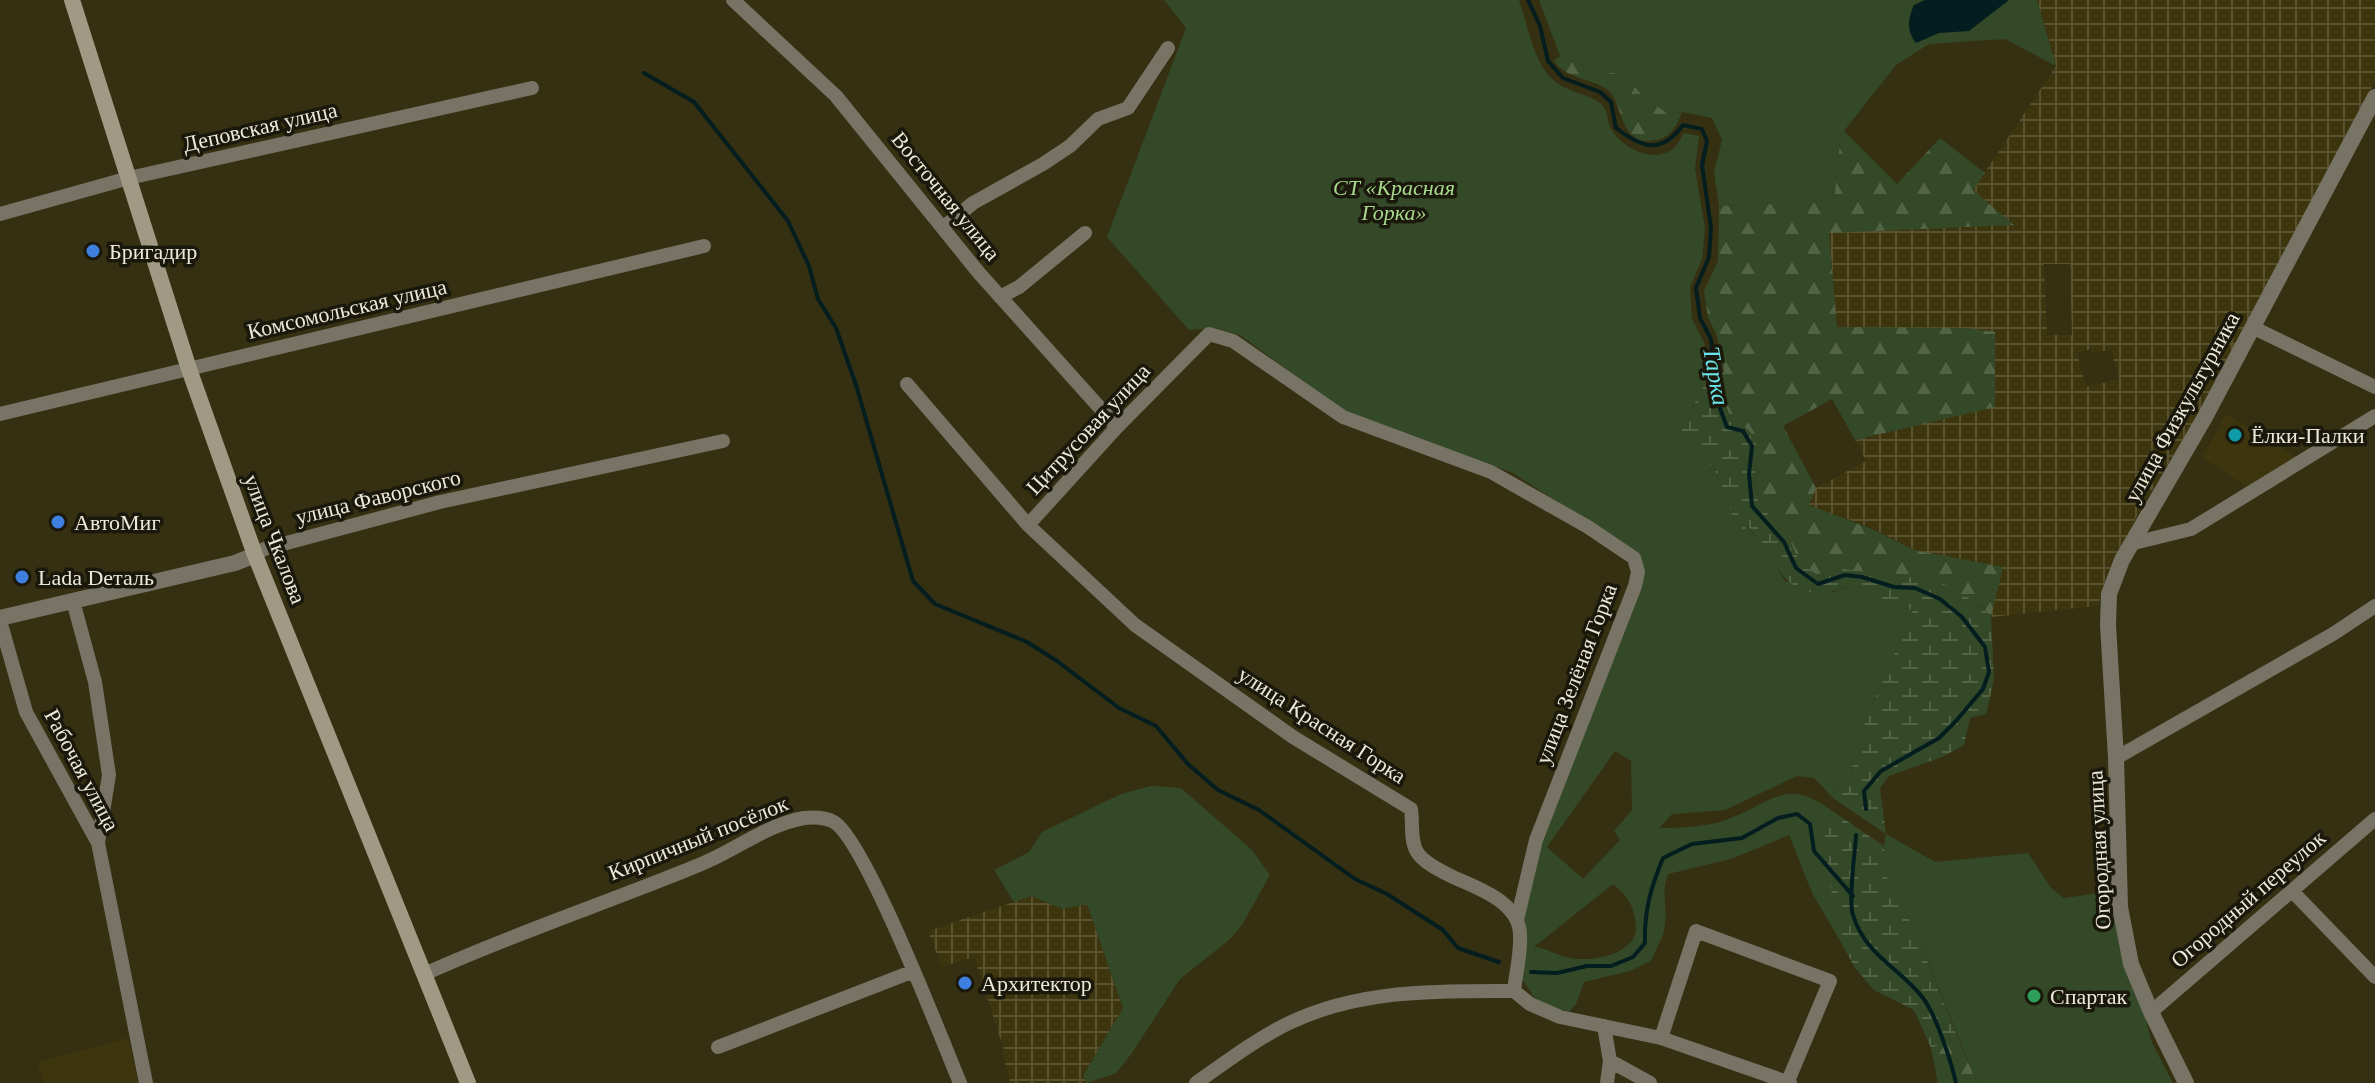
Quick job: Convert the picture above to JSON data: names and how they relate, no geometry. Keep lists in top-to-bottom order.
{
  "streets": {
    "main road": ["улица Чкалова"],
    "street": [
      "Деповская улица",
      "Восточная улица",
      "Комсомольская улица",
      "улица Физкультурника",
      "Цитрусовая улица",
      "улица Фаворского",
      "улица Зелёная Горка",
      "улица Красная Горка",
      "Рабочая улица",
      "Кирпичный посёлок",
      "Огородная улица",
      "Огородный переулок"
    ]
  },
  "crossings": [
    ["Деповская улица", "улица Чкалова"],
    ["Восточная улица", "Цитрусовая улица"],
    ["Комсомольская улица", "улица Чкалова"],
    ["улица Физкультурника", "Огородная улица"],
    ["Цитрусовая улица", "улица Зелёная Горка"],
    ["Цитрусовая улица", "улица Красная Горка"],
    ["улица Фаворского", "улица Чкалова"],
    ["улица Фаворского", "Рабочая улица"],
    ["улица Чкалова", "Кирпичный посёлок"],
    ["улица Зелёная Горка", "улица Красная Горка"],
    ["Огородная улица", "Огородный переулок"]
  ],
  "water": ["Тарка"],
  "parks": ["СТ «Красная Горка»"],
  "places": [
    "Бригадир",
    "Ёлки-Палки",
    "АвтоМиг",
    "Lada Dеталь",
    "Архитектор",
    "Спартак"
  ]
}
